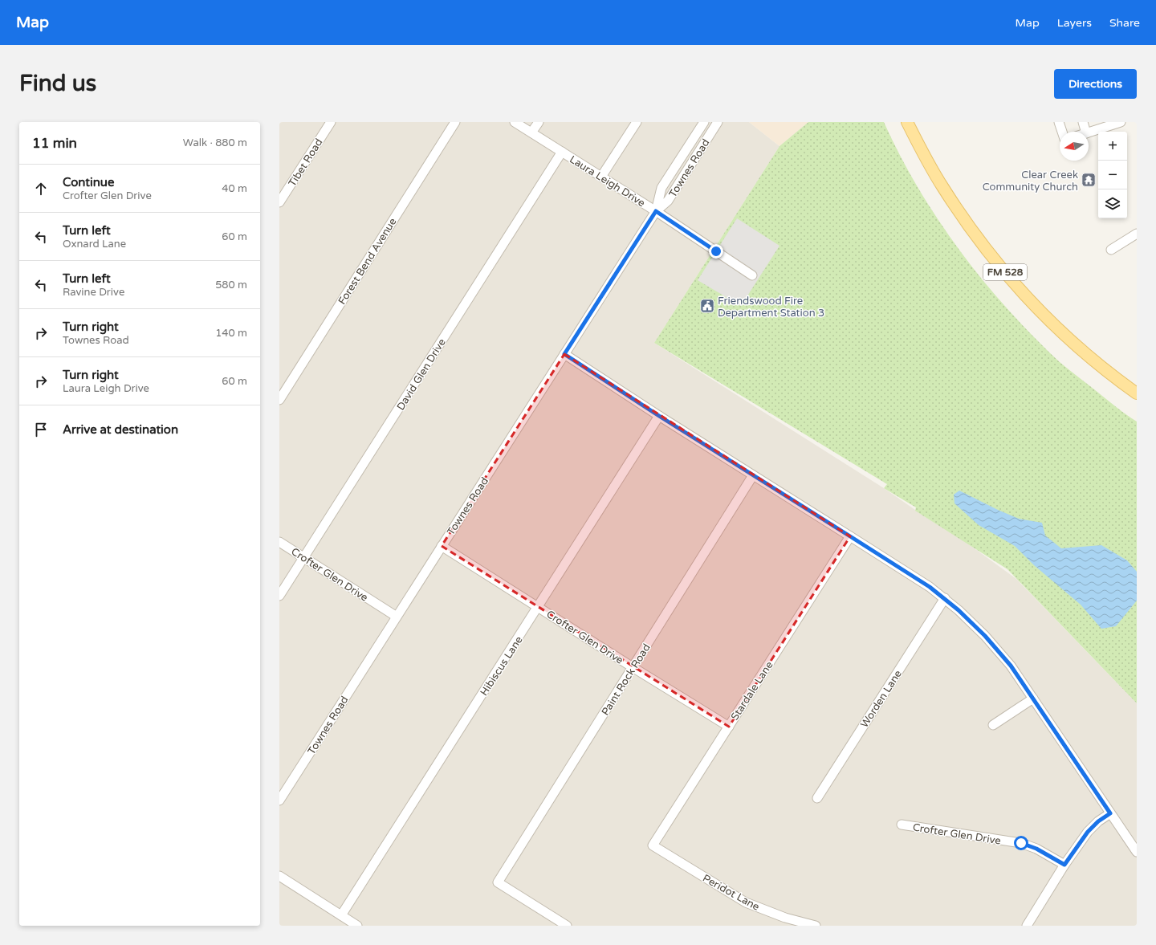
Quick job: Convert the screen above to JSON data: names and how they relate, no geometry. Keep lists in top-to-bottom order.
{
  "streets": {
    "main road": ["FM 528"],
    "street": [
      "Tibet Road",
      "Townes Road",
      "Laura Leigh Drive",
      "Forest Bend Avenue",
      "David Glen Drive",
      "Crofter Glen Drive",
      "Hibiscus Lane",
      "Paint Rock Road",
      "Stardale Lane",
      "Worden Lane",
      "Peridot Lane"
    ]
  },
  "crossings": [
    ["Townes Road", "Laura Leigh Drive"],
    ["Townes Road", "Crofter Glen Drive"],
    ["Laura Leigh Drive", "David Glen Drive"],
    ["David Glen Drive", "Crofter Glen Drive"],
    ["Crofter Glen Drive", "Hibiscus Lane"],
    ["Crofter Glen Drive", "Paint Rock Road"],
    ["Crofter Glen Drive", "Stardale Lane"],
    ["Stardale Lane", "Peridot Lane"]
  ],
  "places": {
    "temple": ["Clear Creek Community Church"],
    "public building": ["Friendswood Fire Department Station 3"]
  },
  "north": "left",
  "page": {
    "header": "Map",
    "nav": ["Map", "Layers", "Share"],
    "buttons": "Directions",
    "title": "Find us",
    "heading": ["11 min", "Walk · 880 m"],
    "map_buttons": ["+", "−"],
    "list": [
      ["Continue", "Crofter Glen Drive", "40 m"],
      ["Turn left", "Oxnard Lane", "60 m"],
      ["Turn left", "Ravine Drive", "580 m"],
      ["Turn right", "Townes Road", "140 m"],
      ["Turn right", "Laura Leigh Drive", "60 m"],
      "Arrive at destination"
    ]
  }
}
